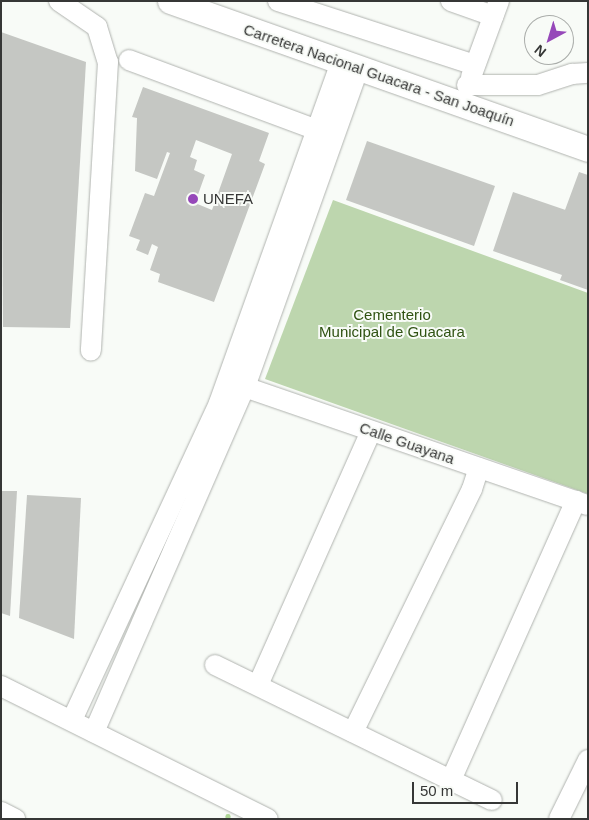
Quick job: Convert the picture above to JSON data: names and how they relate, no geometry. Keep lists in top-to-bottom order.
{
  "streets": {
    "main road": ["Carretera Nacional Guacara - San Joaquín"],
    "street": ["Calle Guayana"]
  },
  "parks": ["Cementerio Municipal de Guacara"],
  "places": ["UNEFA"],
  "scale_bar": "50 m",
  "north": "bottom left"
}
